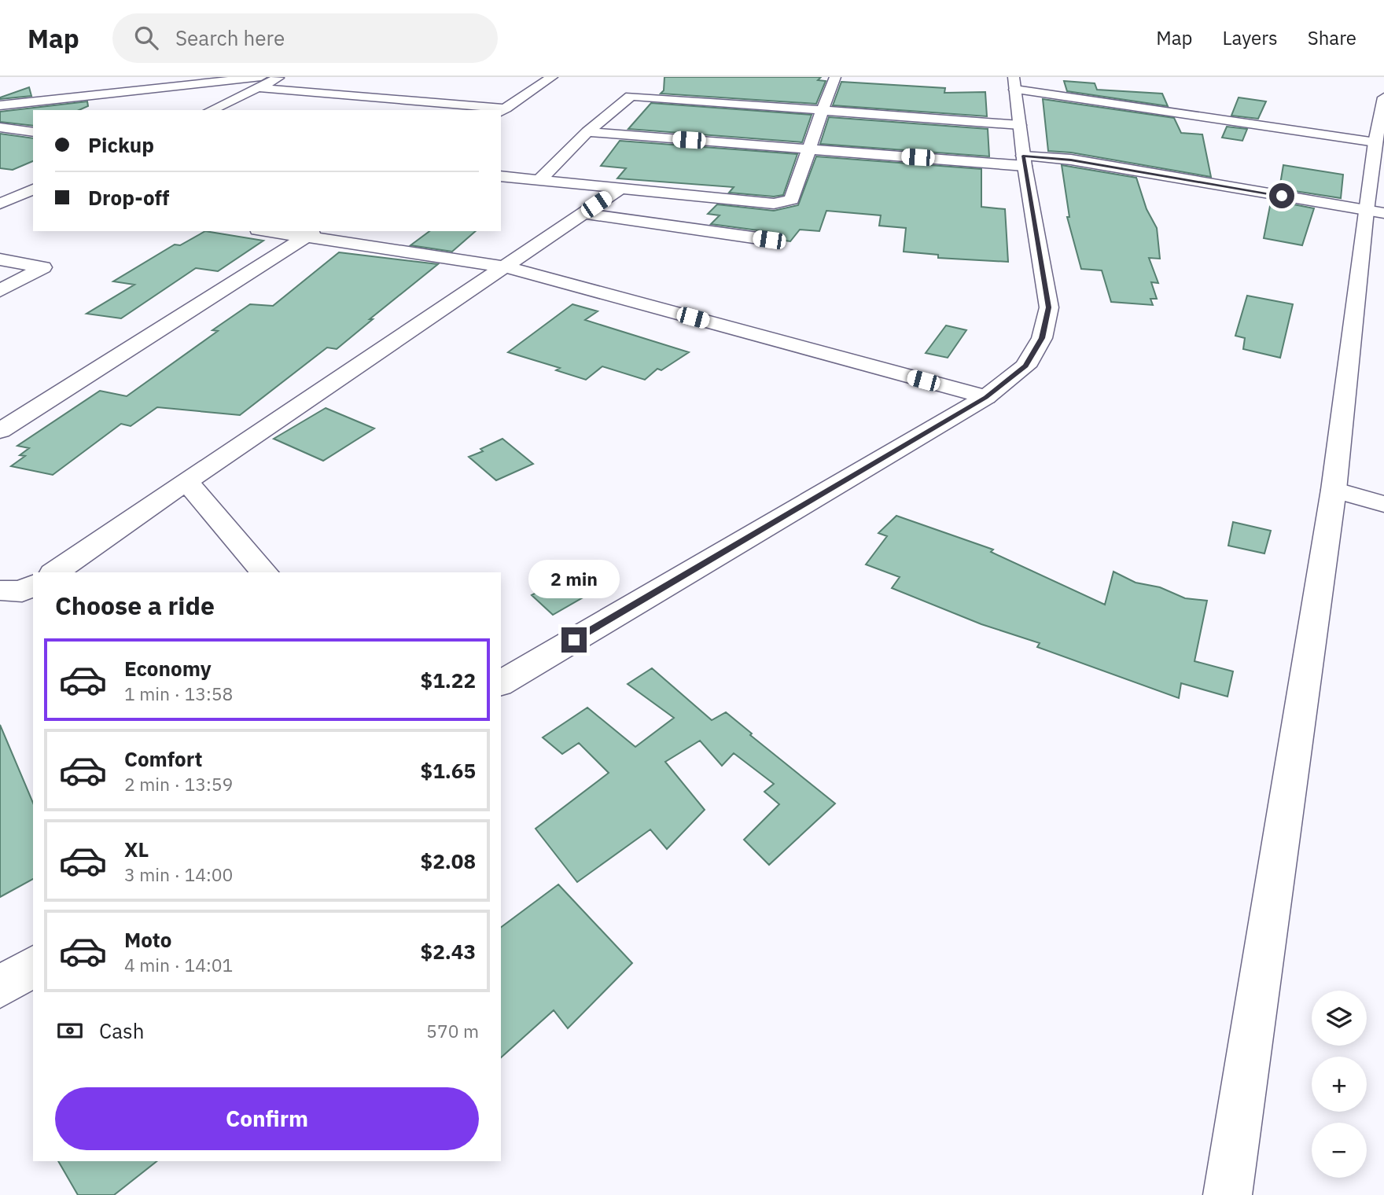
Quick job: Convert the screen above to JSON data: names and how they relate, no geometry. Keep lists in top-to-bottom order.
{
  "page": {
    "header": "Map",
    "search": "Search here",
    "nav": ["Map", "Layers", "Share"],
    "banner": ["Pickup", "Drop-off"],
    "bubble": "2 min",
    "heading": "Choose a ride",
    "list": [
      {
        "name": "Economy",
        "note": "1 min · 13:58",
        "value": "$1.22"
      },
      {
        "name": "Comfort",
        "note": "2 min · 13:59",
        "value": "$1.65"
      },
      {
        "name": "XL",
        "note": "3 min · 14:00",
        "value": "$2.08"
      },
      {
        "name": "Moto",
        "note": "4 min · 14:01",
        "value": "$2.43"
      }
    ],
    "map_buttons": ["+", "−"],
    "pay": ["Cash", "570 m"],
    "buttons": "Confirm"
  }
}
